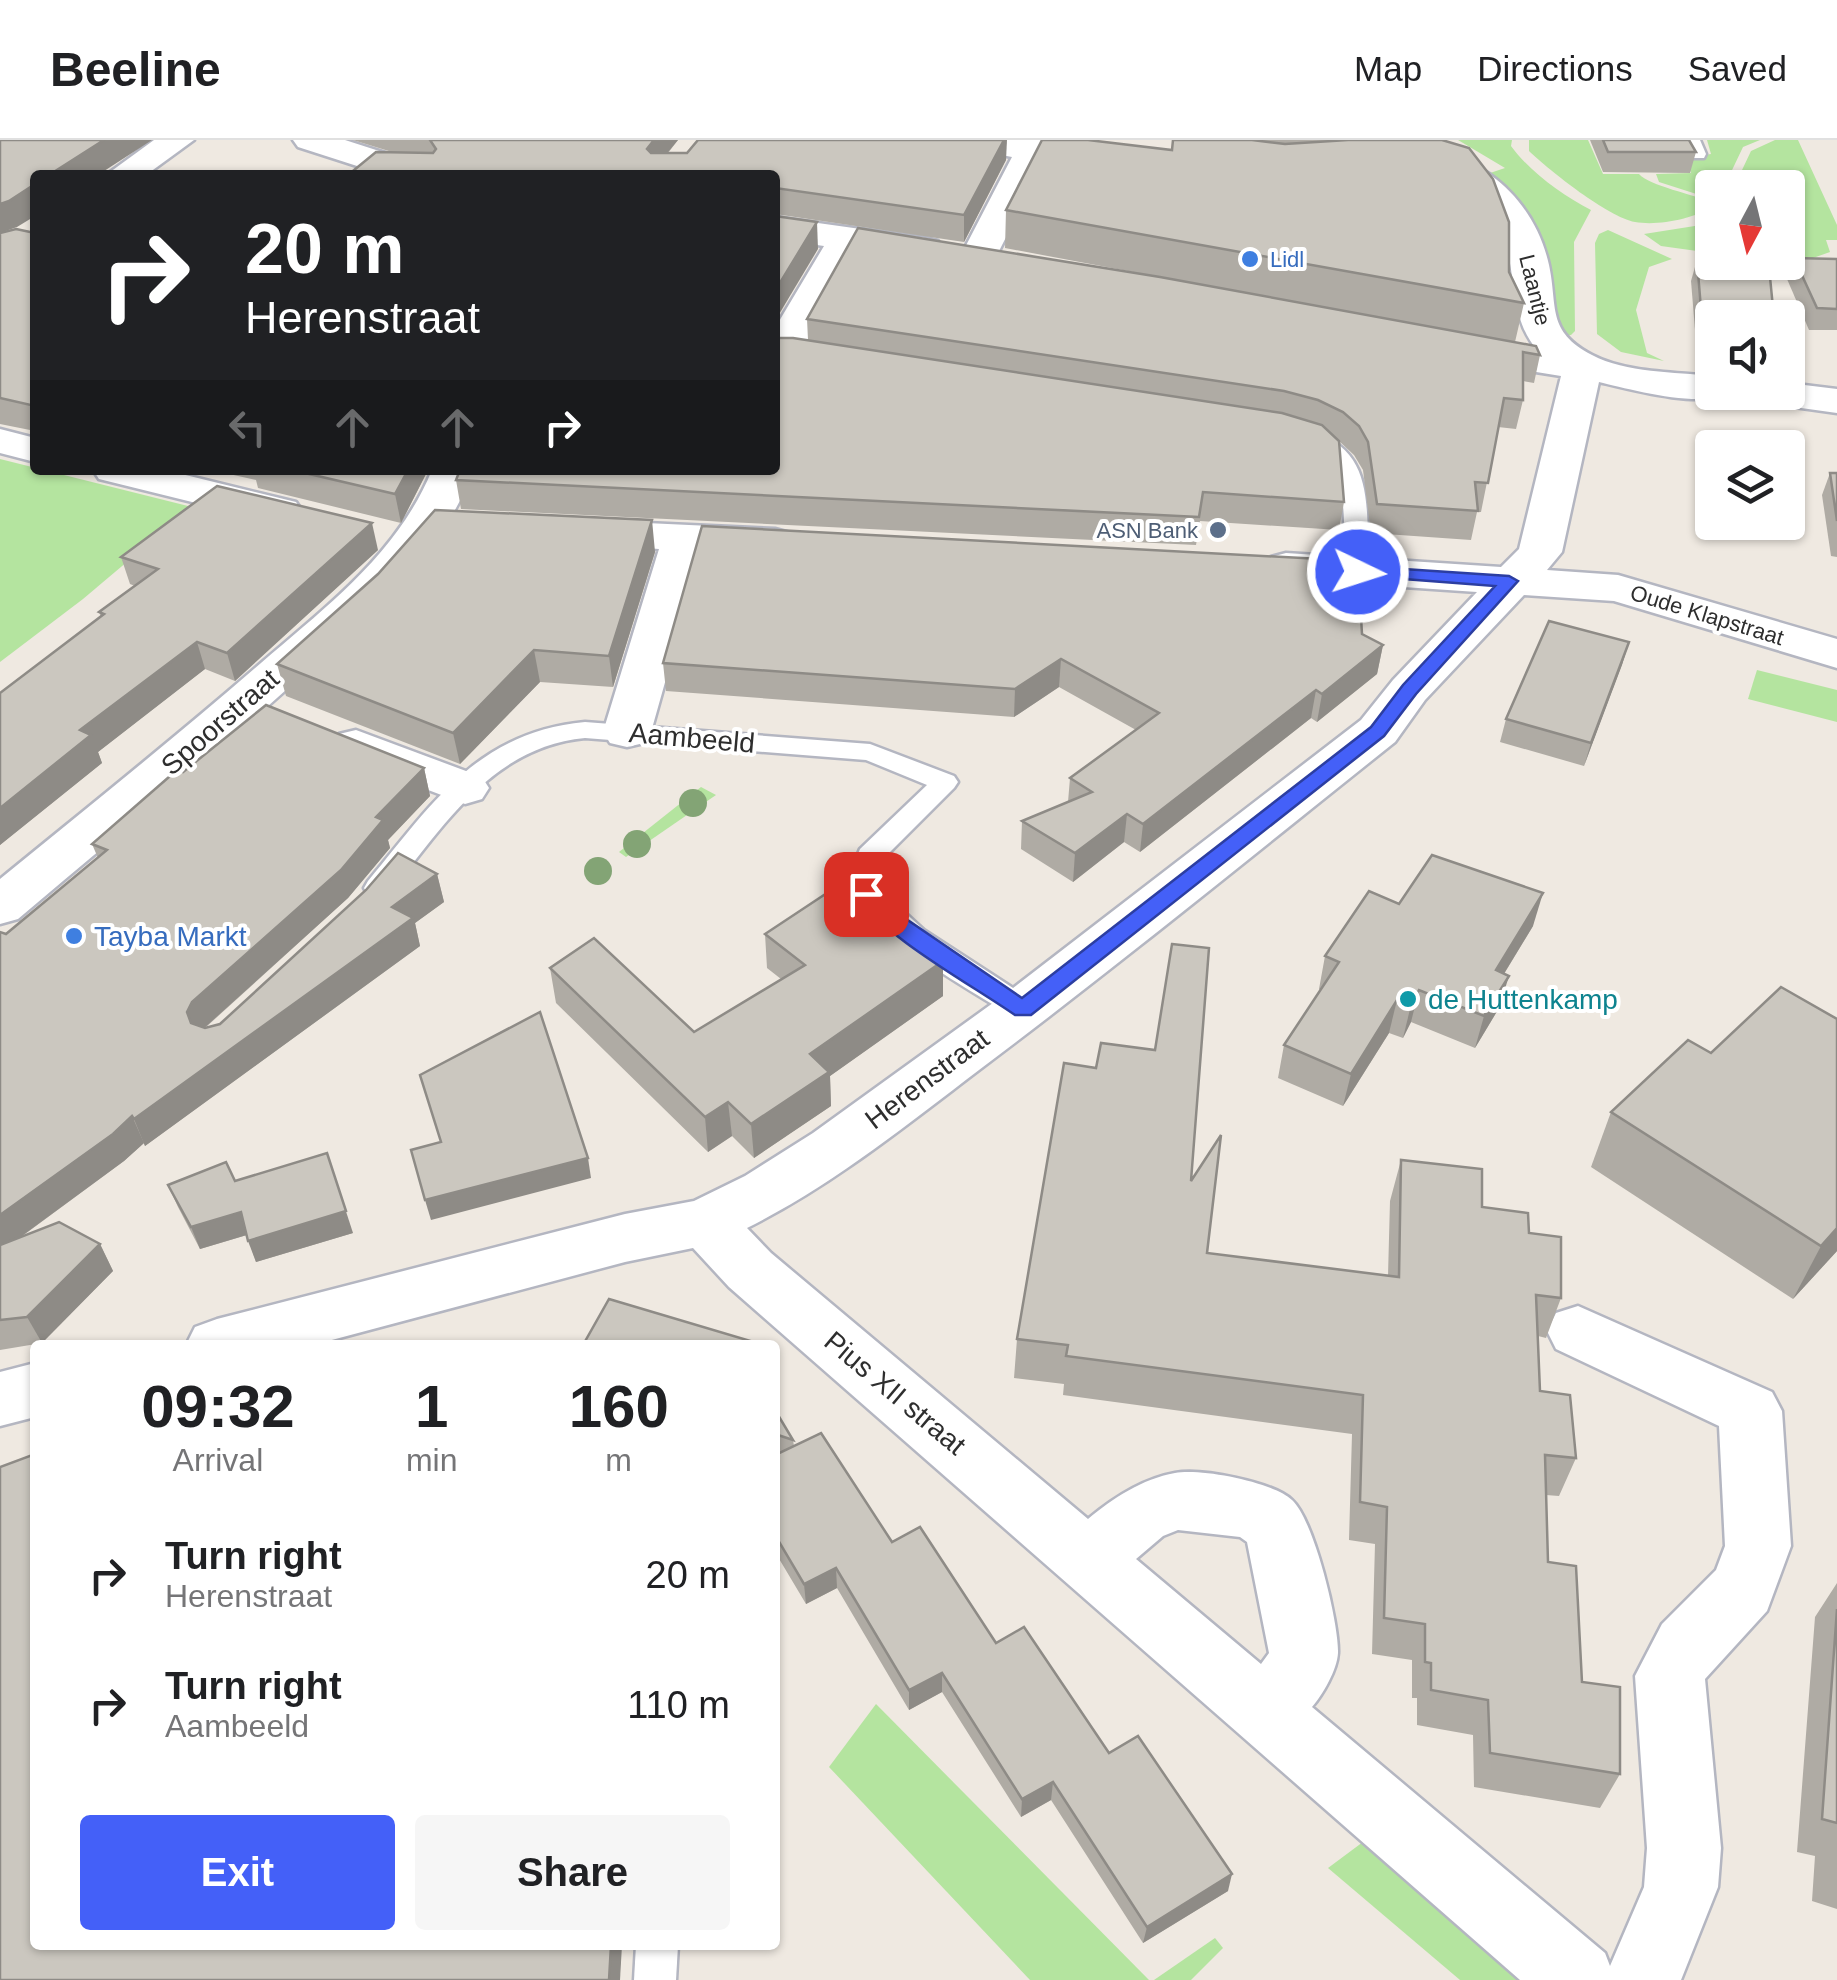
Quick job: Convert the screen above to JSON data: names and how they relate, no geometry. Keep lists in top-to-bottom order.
{
  "streets": {
    "street": [
      "Laantje",
      "Oude Klapstraat",
      "Spoorstraat",
      "Herenstraat",
      "Pius XII straat"
    ],
    "lane": ["Aambeeld"]
  },
  "crossings": [
    ["Oude Klapstraat", "Herenstraat"],
    ["Aambeeld", "Herenstraat"],
    ["Herenstraat", "Pius XII straat"]
  ],
  "places": [
    "Lidl",
    "ASN Bank",
    "Tayba Markt",
    "de Huttenkamp"
  ],
  "north": "bottom",
  "page": {
    "header": "Beeline",
    "nav": ["Map", "Directions", "Saved"],
    "turn": ["20 m", "Herenstraat"],
    "eta": [
      "09:32",
      "Arrival",
      "1",
      "min",
      "160",
      "m"
    ],
    "list": [
      {
        "name": "Turn right",
        "note": "Herenstraat",
        "value": "20 m"
      },
      {
        "name": "Turn right",
        "note": "Aambeeld",
        "value": "110 m"
      }
    ],
    "buttons": ["Exit", "Share"]
  }
}
